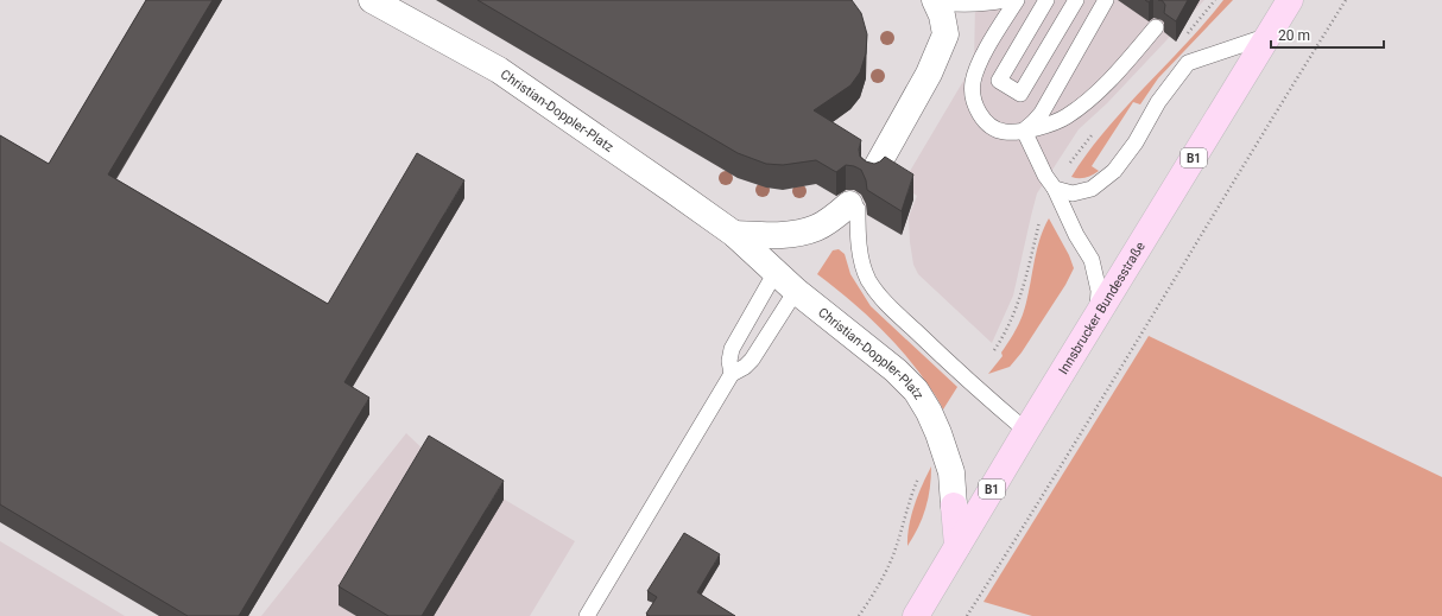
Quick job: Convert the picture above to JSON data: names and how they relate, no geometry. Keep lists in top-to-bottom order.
{
  "streets": {
    "main road": ["B1", "Innsbrucker Bundesstraße"],
    "street": ["Christian-Doppler-Platz"]
  },
  "scale_bar": "20 m"
}
